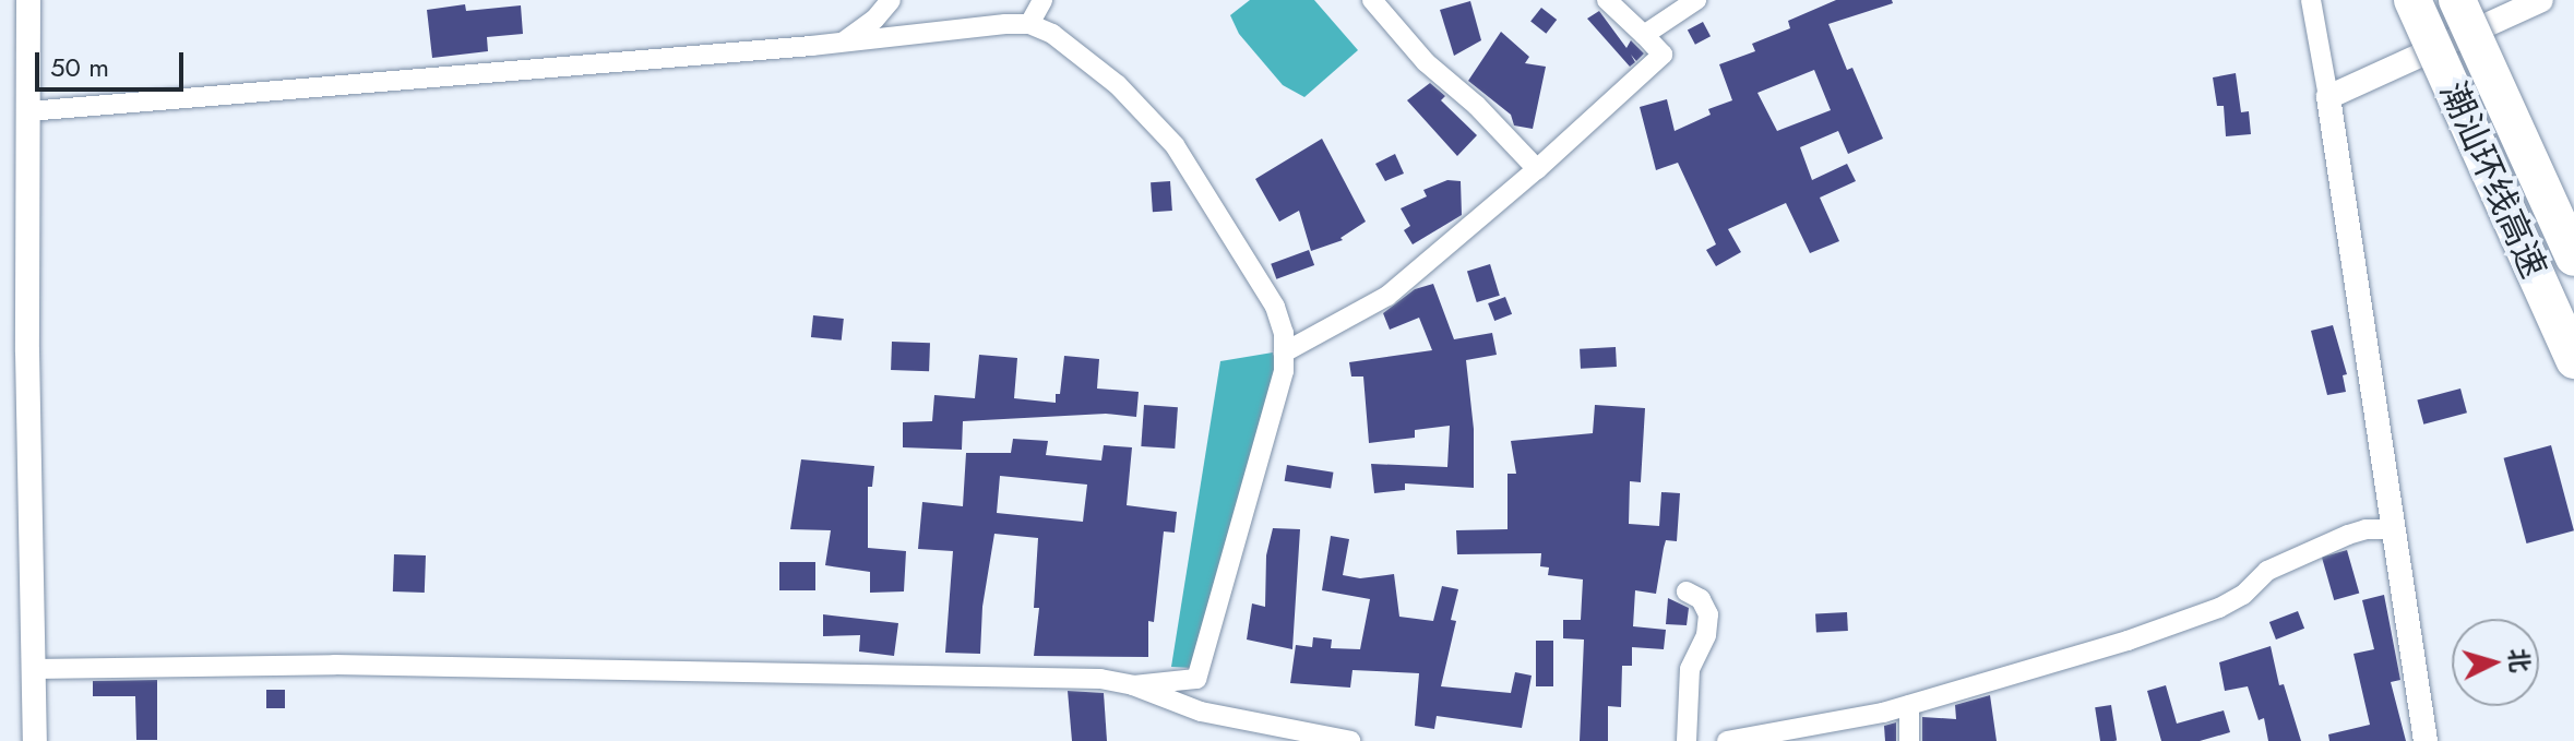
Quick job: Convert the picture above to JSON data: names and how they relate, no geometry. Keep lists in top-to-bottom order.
{
  "streets": {
    "highway": ["潮汕环线高速"]
  },
  "scale_bar": "50 m",
  "north": "right"
}
